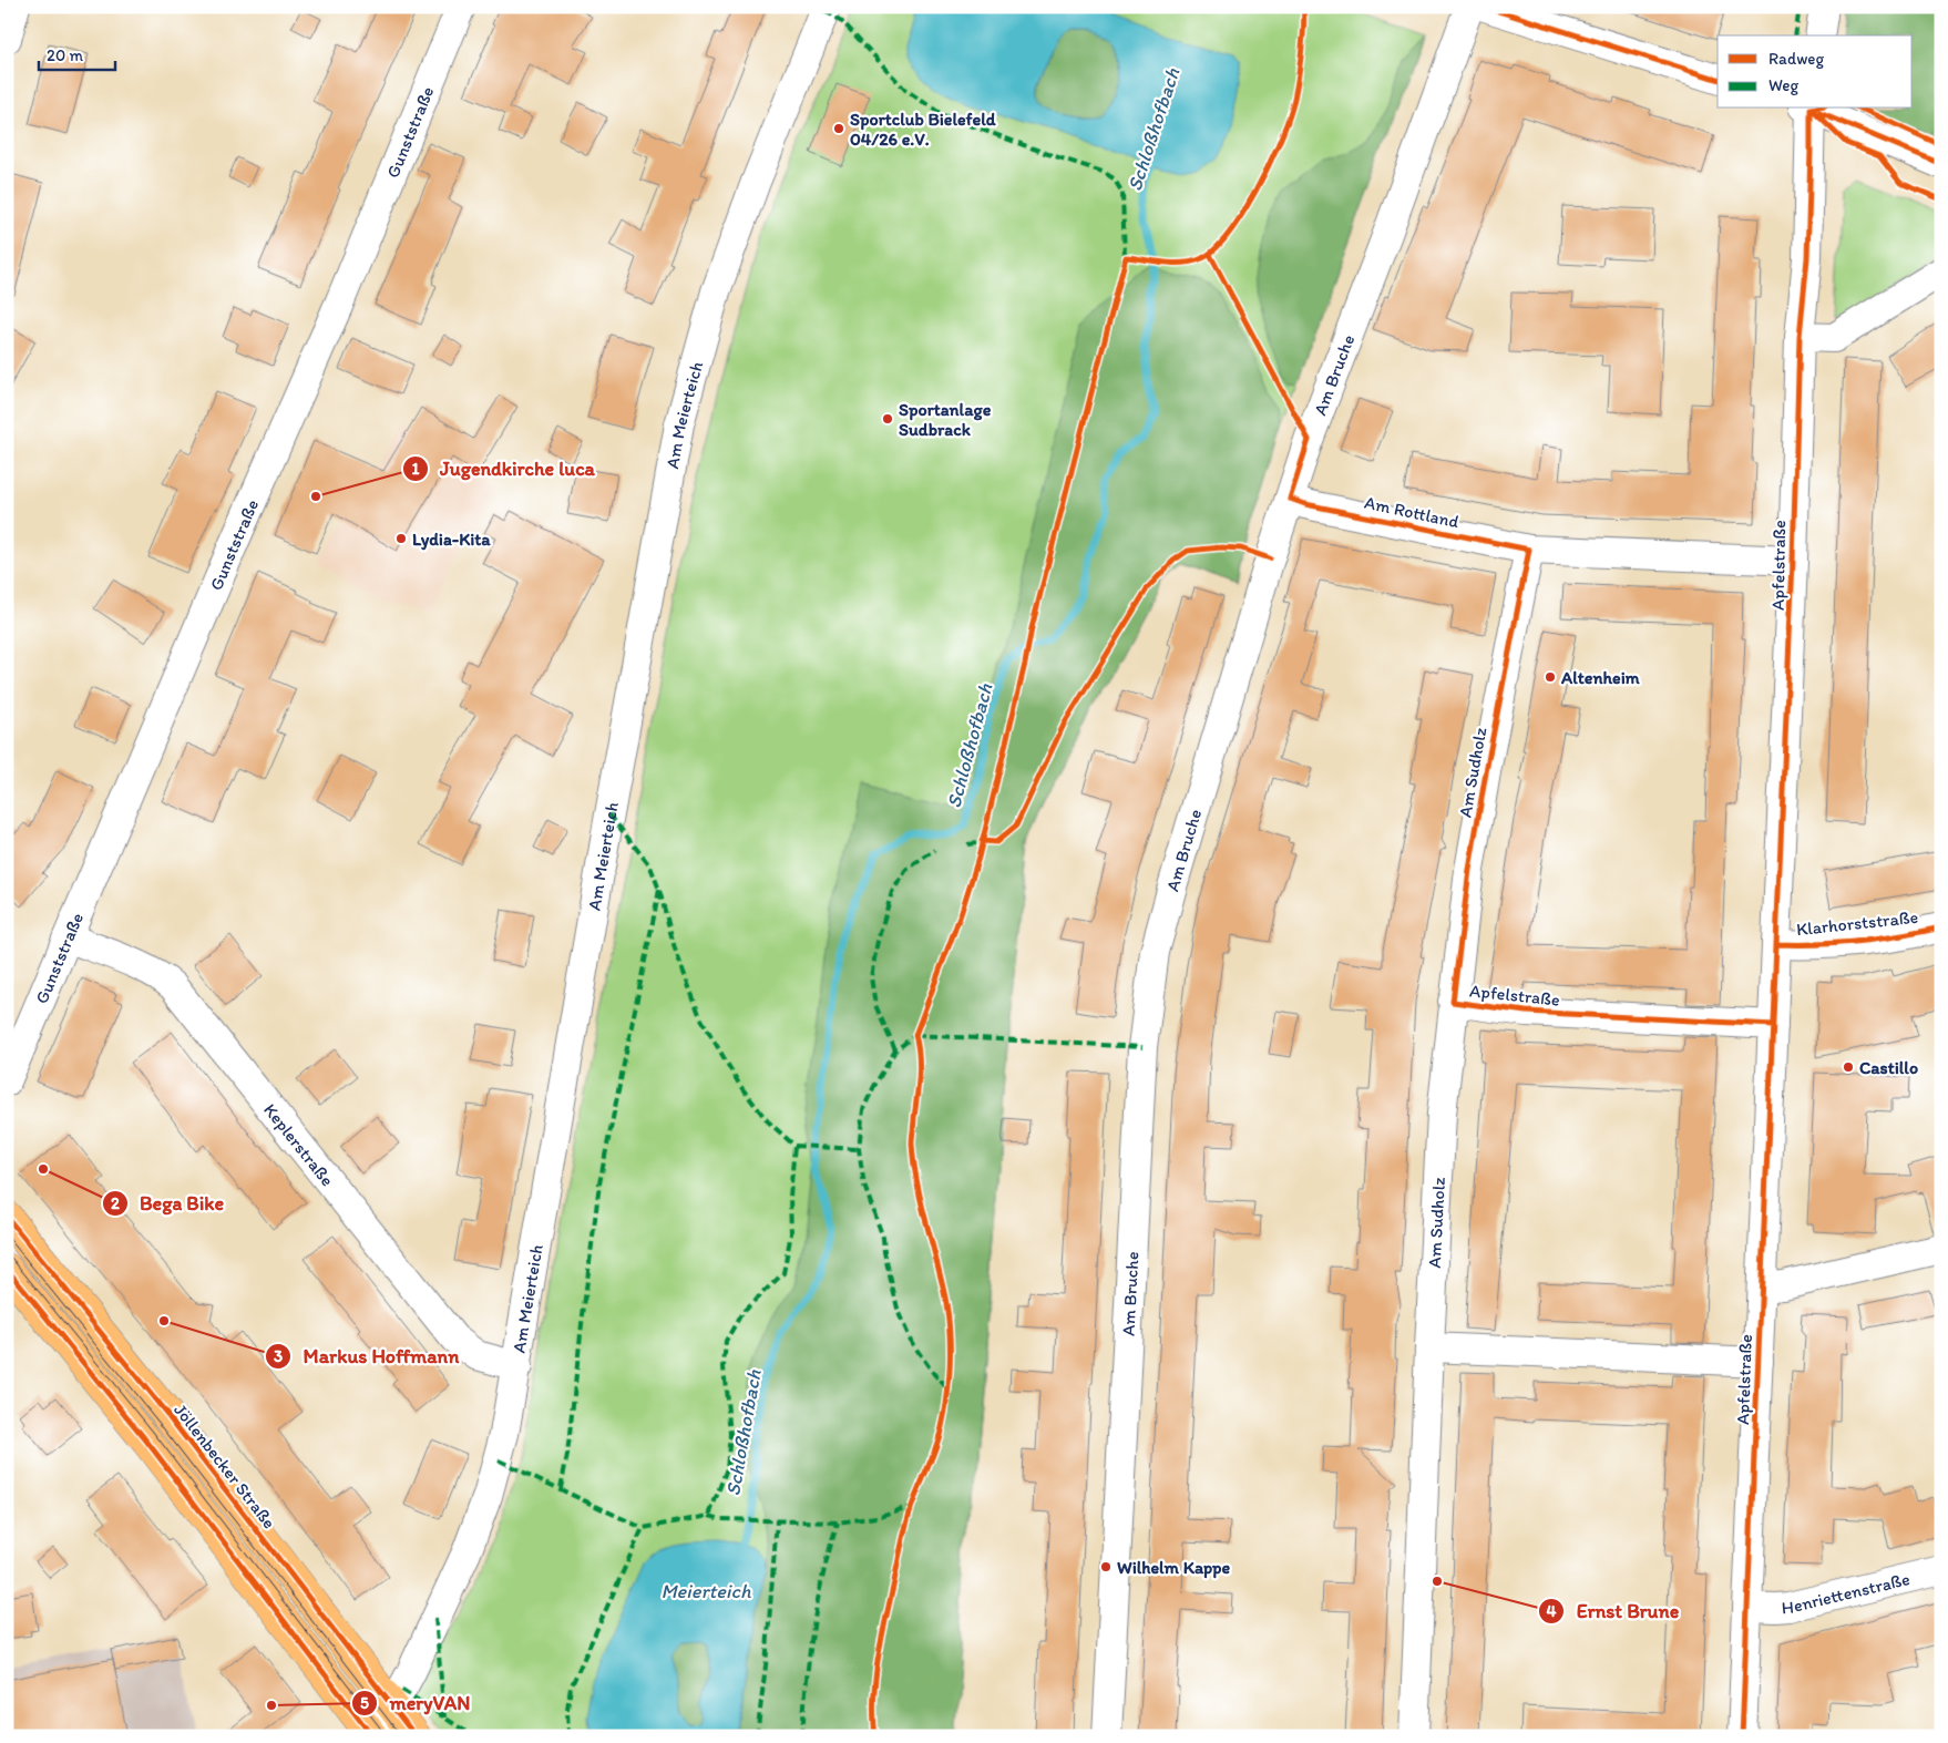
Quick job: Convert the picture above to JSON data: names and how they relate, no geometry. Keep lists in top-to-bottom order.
{
  "streets": {
    "main road": ["Jöllenbecker Straße"],
    "street": [
      "Gunststraße",
      "Am Bruche",
      "Am Meierteich",
      "Am Rottland",
      "Apfelstraße",
      "Am Sudholz",
      "Klarhorststraße",
      "Keplerstraße",
      "Henriettenstraße"
    ]
  },
  "crossings": [
    ["Gunststraße", "Keplerstraße"],
    ["Am Bruche", "Am Rottland"],
    ["Am Meierteich", "Keplerstraße"],
    ["Am Meierteich", "Jöllenbecker Straße"],
    ["Am Rottland", "Apfelstraße"],
    ["Am Rottland", "Am Sudholz"],
    ["Apfelstraße", "Am Sudholz"],
    ["Apfelstraße", "Klarhorststraße"],
    ["Apfelstraße", "Henriettenstraße"]
  ],
  "water": ["Schloßhofbach", "Meierteich"],
  "places": [
    "Sportclub Bielefeld 04/26 e.V.",
    "Sportanlage Sudbrack",
    "Jugendkirche luca",
    "Lydia-Kita",
    "Altenheim",
    "Castillo",
    "Bega Bike",
    "Markus Hoffmann",
    "Wilhelm Kappe",
    "Ernst Brune",
    "meryVAN"
  ],
  "legend": ["Radweg", "Weg"],
  "scale_bar": "20 m"
}
